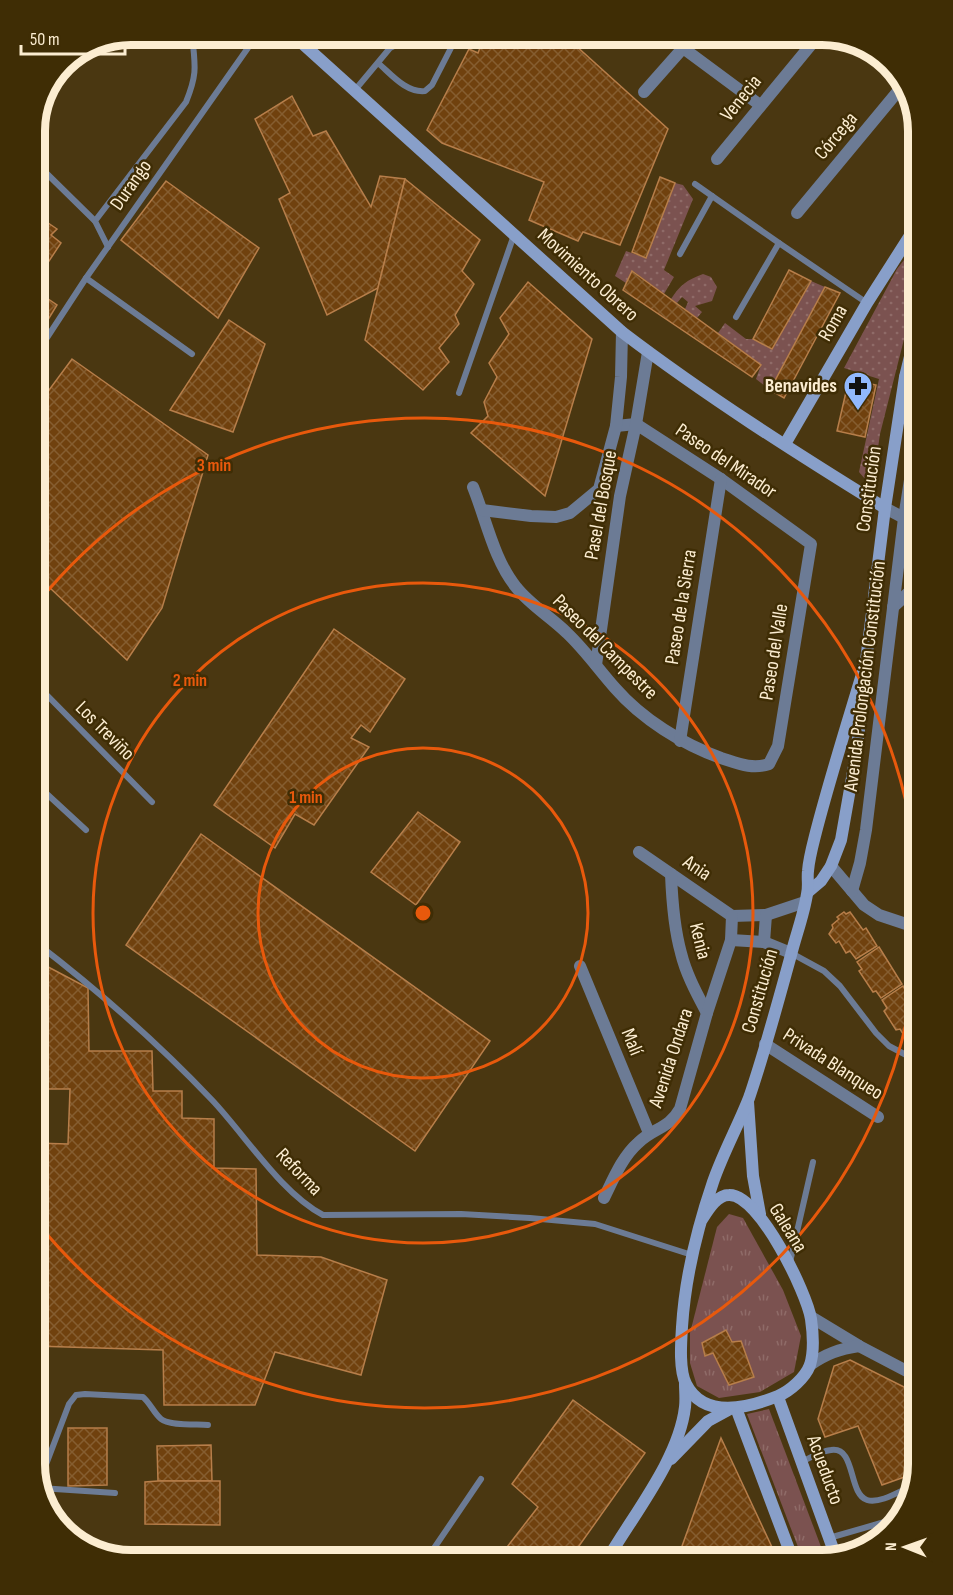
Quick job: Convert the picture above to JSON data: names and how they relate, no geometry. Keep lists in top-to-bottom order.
{
  "streets": {
    "street": [
      "Venecia",
      "Córcega",
      "Movimiento Obrero",
      "Roma",
      "Paseo del Mirador",
      "Constitución",
      "Pasel del Bosque",
      "Paseo de la Sierra",
      "Paseo del Campestre",
      "Paseo del Valle",
      "Avenida Prolongación Constitución",
      "Ania",
      "Kenia",
      "Malí",
      "Avenida Ondara",
      "Privada Blanqueo",
      "Galeana",
      "Acueducto"
    ],
    "lane": ["Durango", "Los Treviño", "Reforma"]
  },
  "crossings": [
    ["Movimiento Obrero", "Roma"],
    ["Movimiento Obrero", "Constitución"],
    ["Movimiento Obrero", "Pasel del Bosque"],
    ["Paseo del Mirador", "Pasel del Bosque"],
    ["Paseo del Mirador", "Paseo de la Sierra"],
    ["Paseo del Mirador", "Paseo del Valle"],
    ["Constitución", "Privada Blanqueo"],
    ["Pasel del Bosque", "Paseo del Campestre"],
    ["Paseo de la Sierra", "Paseo del Campestre"],
    ["Paseo del Campestre", "Paseo del Valle"],
    ["Ania", "Kenia"],
    ["Ania", "Avenida Ondara"],
    ["Kenia", "Avenida Ondara"],
    ["Malí", "Avenida Ondara"],
    ["Reforma", "Galeana"]
  ],
  "places": {
    "pharmacy": ["Benavides"]
  },
  "scale_bar": "50 m",
  "north": "left",
  "rings": ["3 min", "2 min", "1 min"]
}
